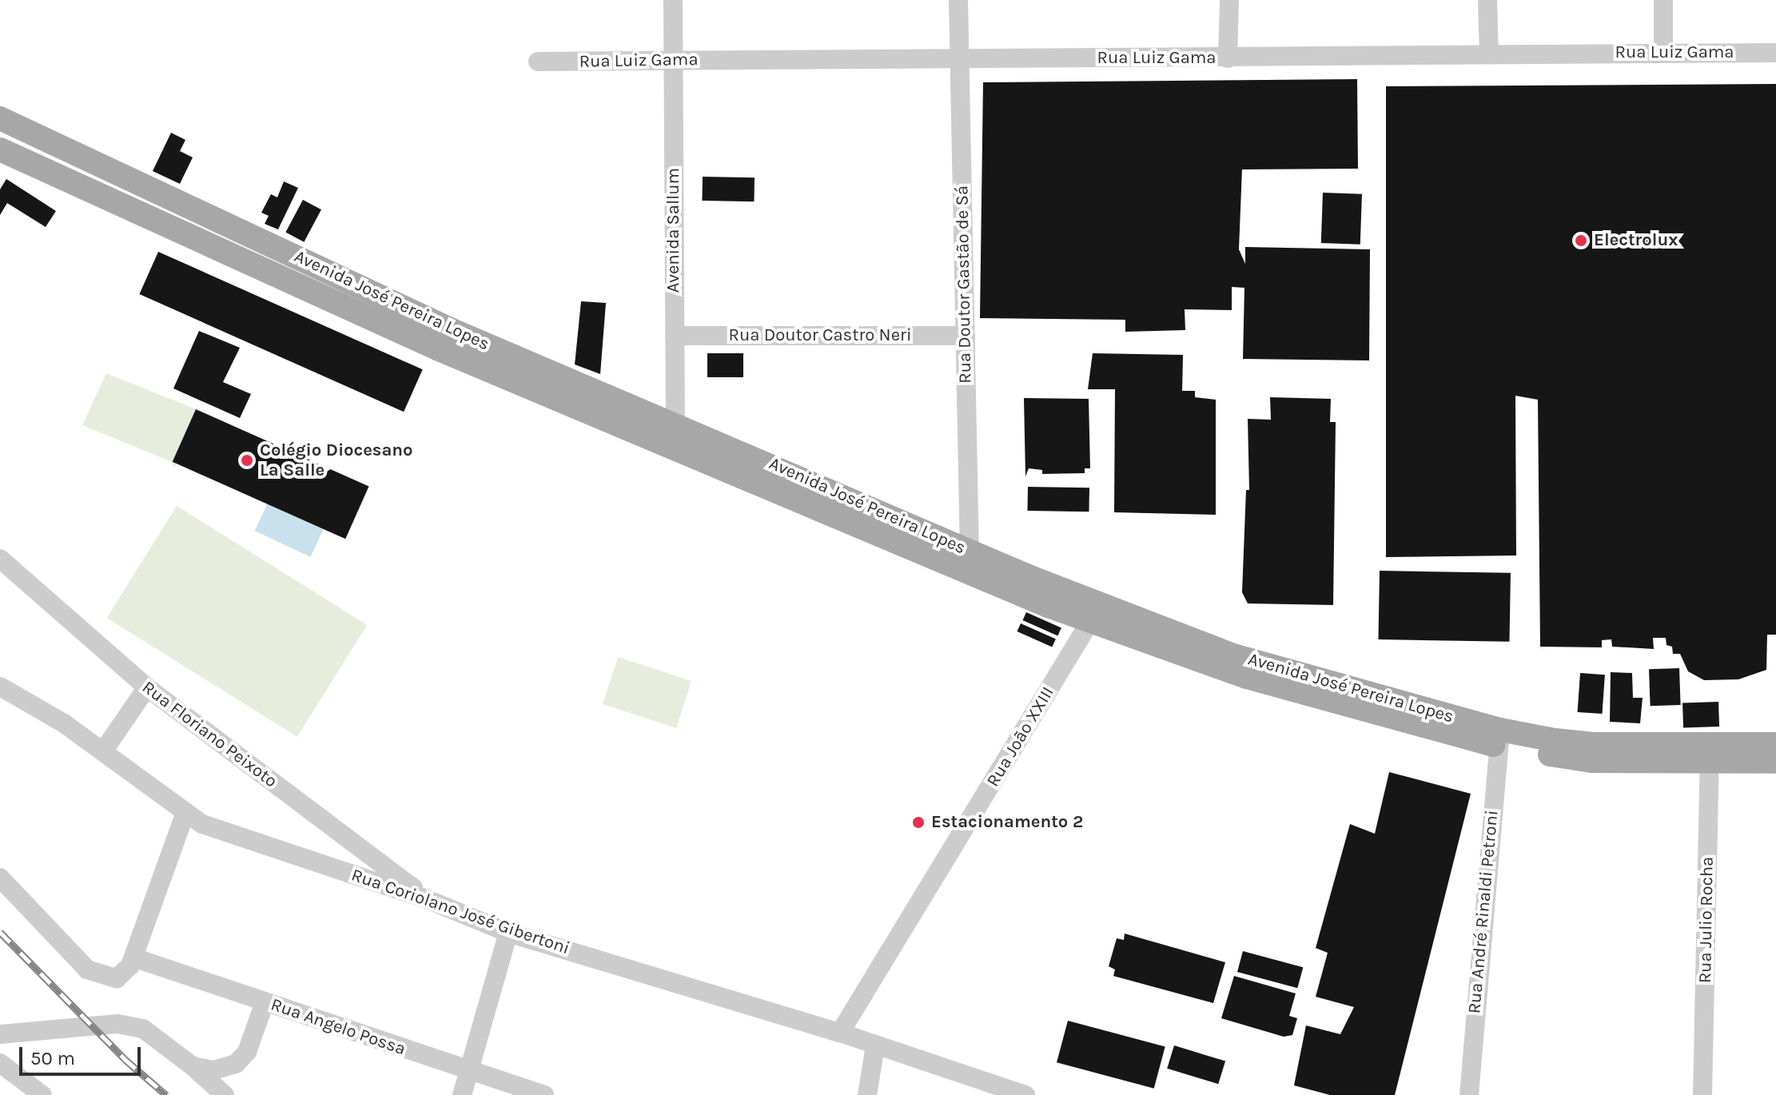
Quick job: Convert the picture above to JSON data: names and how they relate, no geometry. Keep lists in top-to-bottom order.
{
  "streets": {
    "main road": ["Avenida José Pereira Lopes"],
    "street": [
      "Rua Luiz Gama",
      "Avenida Sallum",
      "Rua Doutor Gastão de Sá",
      "Rua Doutor Castro Neri",
      "Rua Floriano Peixoto",
      "Rua João XXIII",
      "Rua Coriolano José Gibertoni",
      "Rua André Rinaldi Petroni",
      "Rua Julio Rocha",
      "Rua Angelo Possa"
    ]
  },
  "crossings": [
    ["Rua Luiz Gama", "Avenida Sallum"],
    ["Rua Luiz Gama", "Rua Doutor Gastão de Sá"],
    ["Avenida Sallum", "Avenida José Pereira Lopes"],
    ["Avenida Sallum", "Rua Doutor Castro Neri"],
    ["Rua Doutor Gastão de Sá", "Avenida José Pereira Lopes"],
    ["Rua Doutor Gastão de Sá", "Rua Doutor Castro Neri"],
    ["Avenida José Pereira Lopes", "Rua João XXIII"],
    ["Avenida José Pereira Lopes", "Rua André Rinaldi Petroni"],
    ["Avenida José Pereira Lopes", "Rua Julio Rocha"],
    ["Rua Floriano Peixoto", "Rua Coriolano José Gibertoni"],
    ["Rua João XXIII", "Rua Coriolano José Gibertoni"]
  ],
  "places": ["Electrolux", "Colégio Diocesano La Salle", "Estacionamento 2"],
  "scale_bar": "50 m"
}
